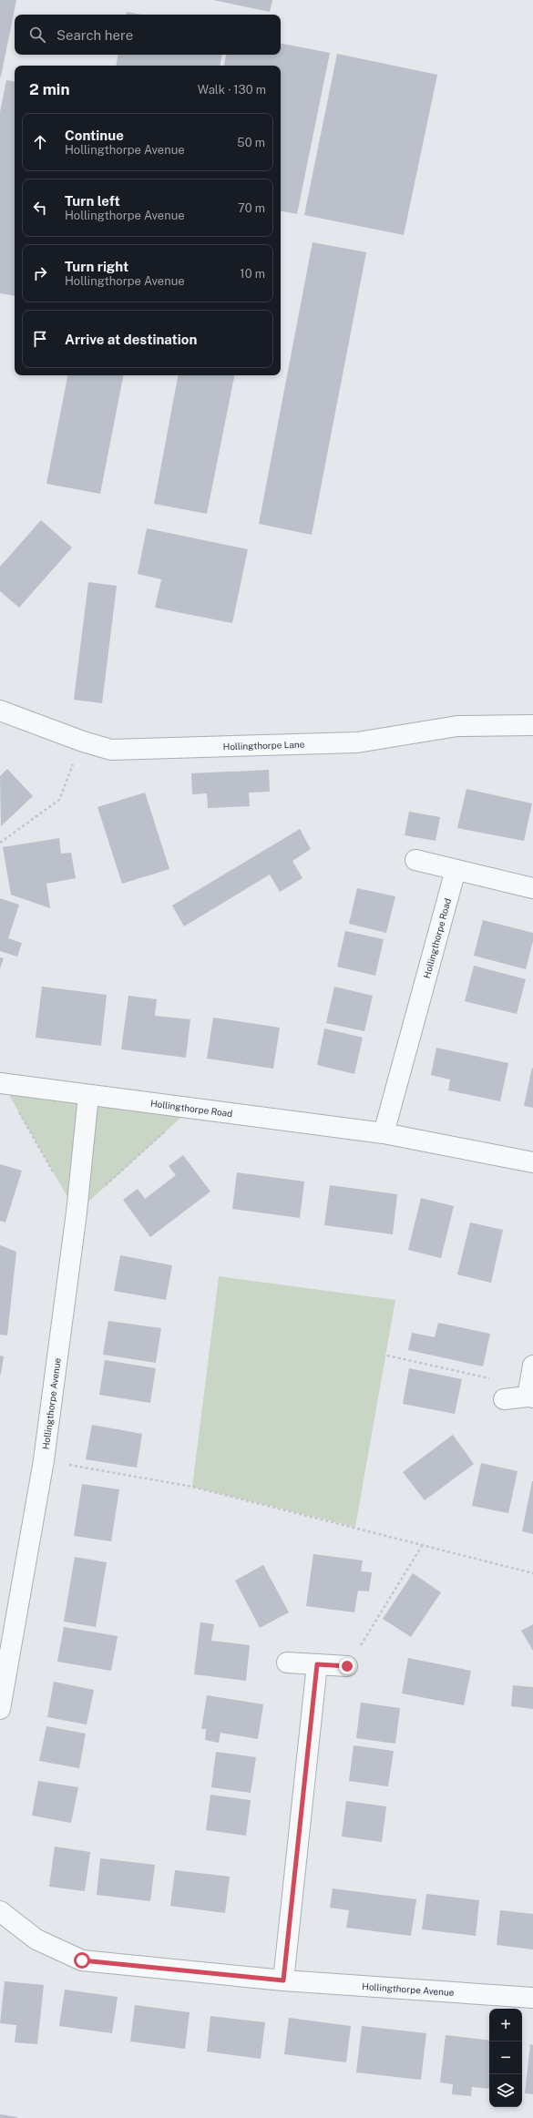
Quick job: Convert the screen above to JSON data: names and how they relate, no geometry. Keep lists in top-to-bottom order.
{
  "streets": {
    "street": ["Hollingthorpe Lane", "Hollingthorpe Road", "Hollingthorpe Avenue"]
  },
  "crossings": [
    ["Hollingthorpe Road", "Hollingthorpe Avenue"]
  ],
  "page": {
    "search": "Search here",
    "heading": ["2 min", "Walk · 130 m"],
    "list": [
      ["Continue", "Hollingthorpe Avenue", "50 m"],
      ["Turn left", "Hollingthorpe Avenue", "70 m"],
      ["Turn right", "Hollingthorpe Avenue", "10 m"],
      "Arrive at destination"
    ],
    "map_buttons": ["+", "−"]
  }
}
